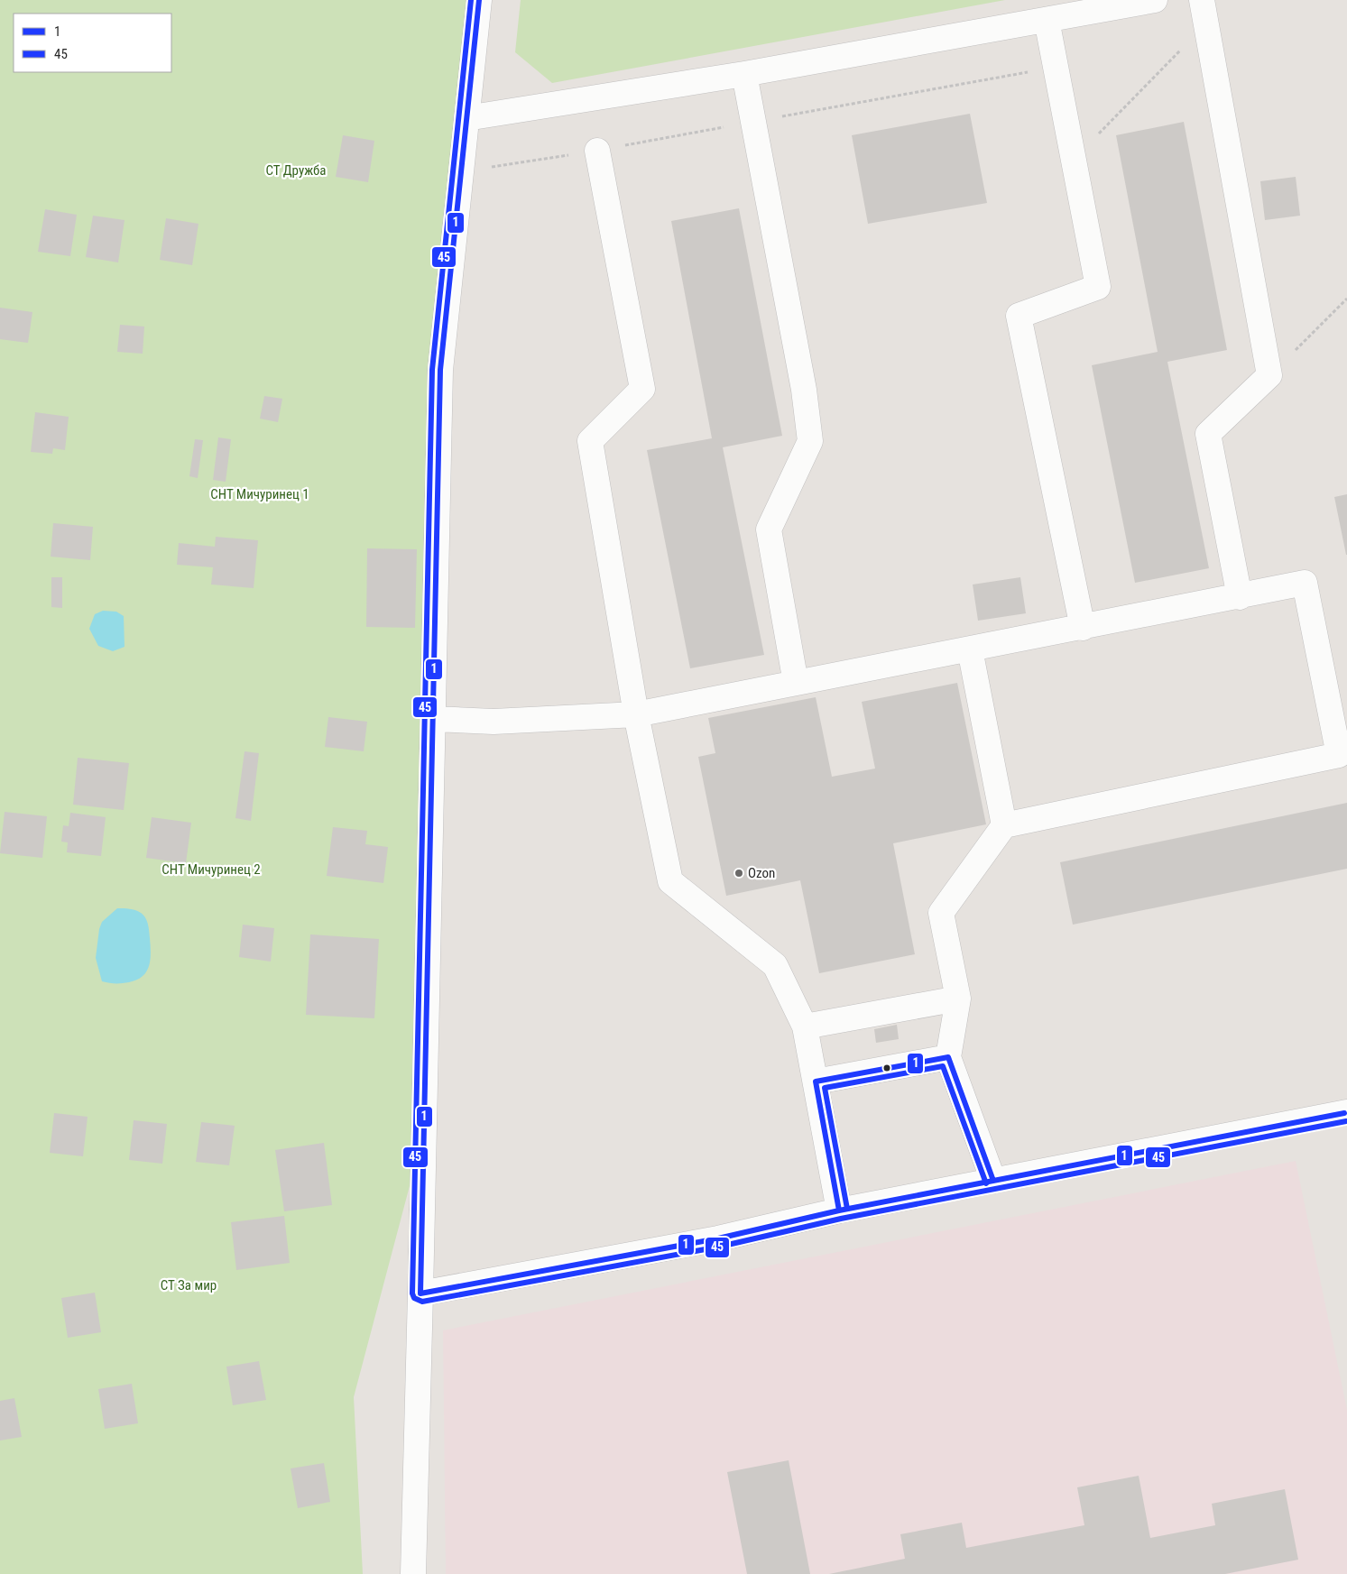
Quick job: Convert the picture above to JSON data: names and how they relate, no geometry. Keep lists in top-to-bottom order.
{
  "parks": [
    "СТ Дружба",
    "СНТ Мичуринец 1",
    "СНТ Мичуринец 2",
    "СТ За мир"
  ],
  "places": ["Ozon"],
  "lines": ["transit line 1", "transit line 45"],
  "legend": ["1", "45"]
}
